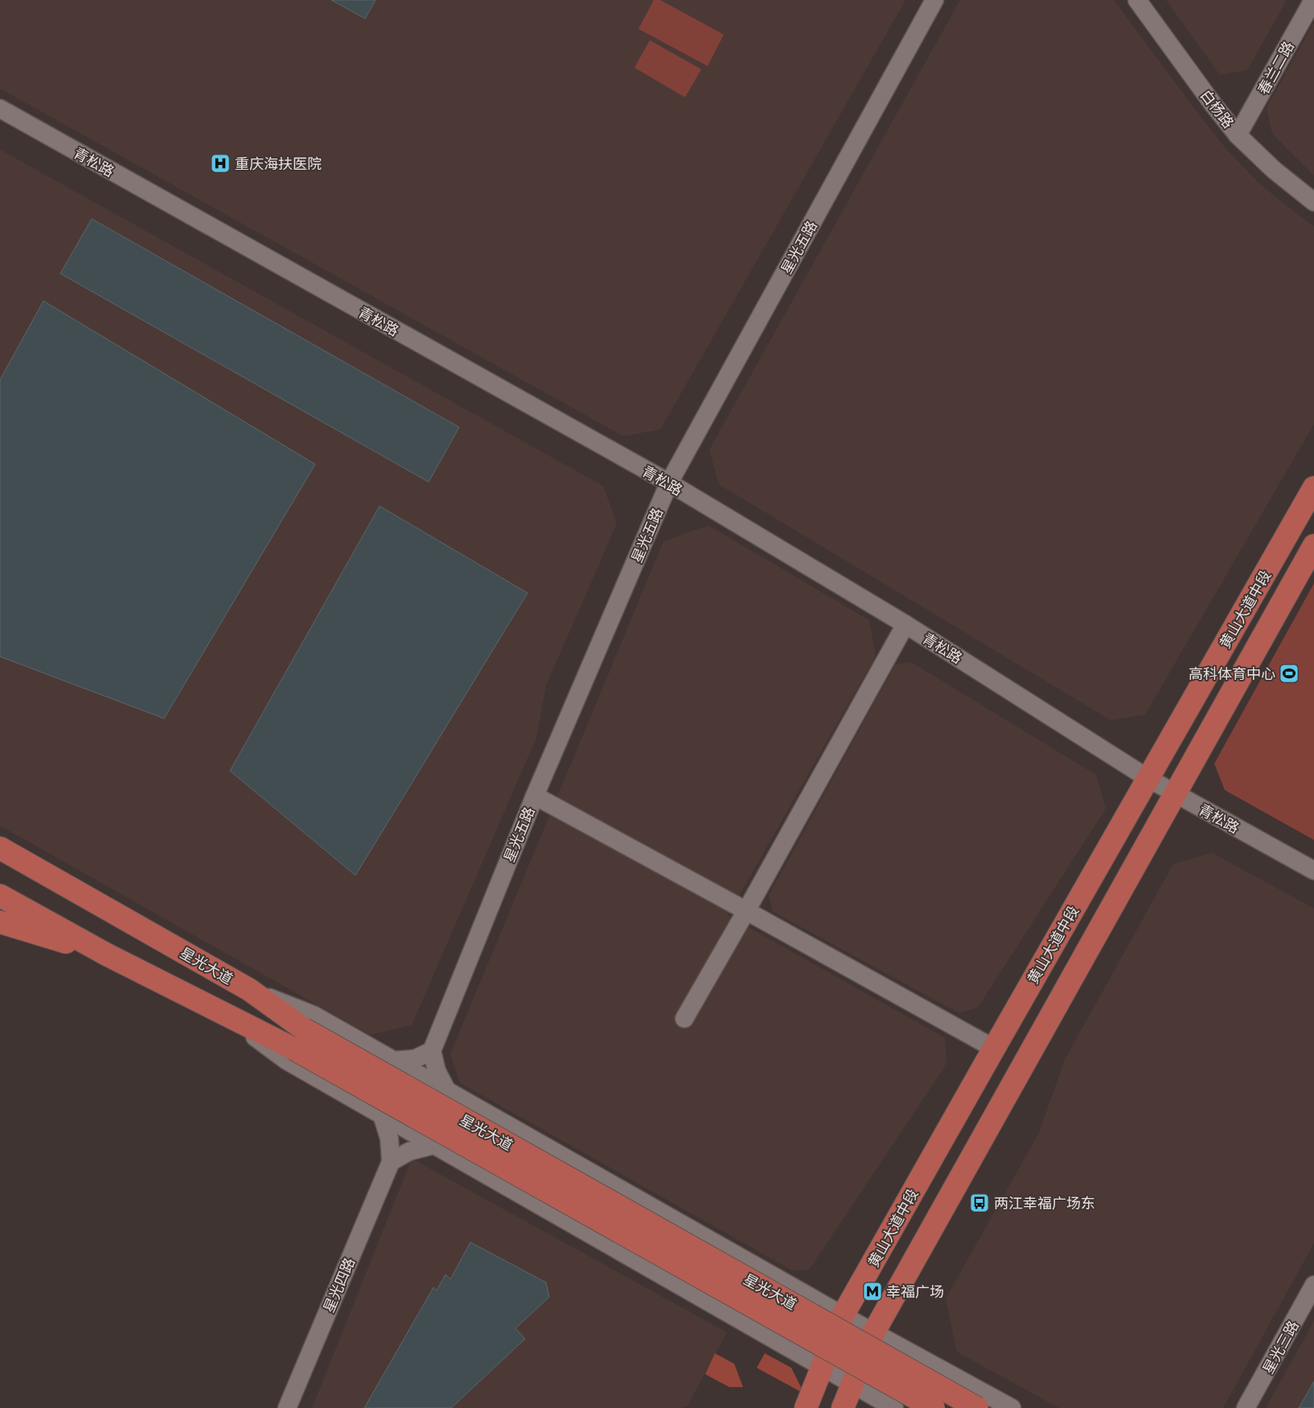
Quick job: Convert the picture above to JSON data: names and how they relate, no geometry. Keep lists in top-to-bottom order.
{
  "streets": {
    "main road": ["黄山大道中段", "星光大道"],
    "street": [
      "春兰二路",
      "白杨路",
      "青松路",
      "星光五路",
      "星光四路",
      "星光三路"
    ]
  },
  "crossings": [
    ["春兰二路", "白杨路"],
    ["青松路", "星光五路"],
    ["青松路", "黄山大道中段"]
  ],
  "places": {
    "hospital": ["重庆海扶医院"],
    "sports": ["高科体育中心"],
    "bus stop": ["两江幸福广场东"],
    "metro station": ["幸福广场"]
  }
}
